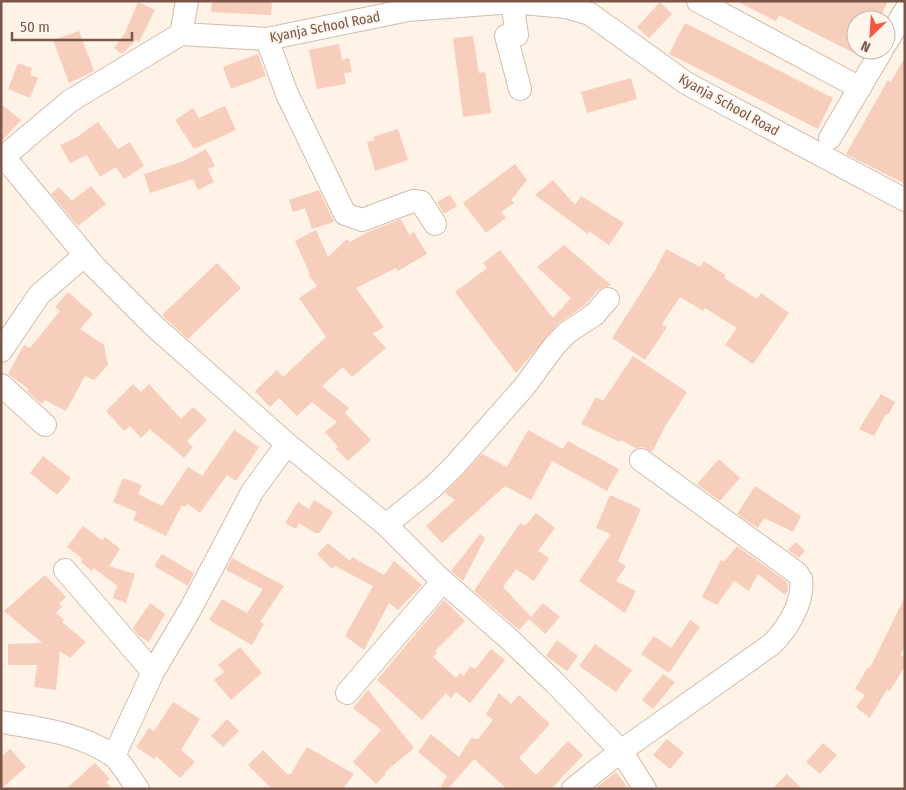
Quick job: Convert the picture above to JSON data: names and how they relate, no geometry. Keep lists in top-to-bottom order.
{
  "streets": {
    "street": ["Kyanja School Road"]
  },
  "scale_bar": "50 m",
  "north": "bottom left"
}
